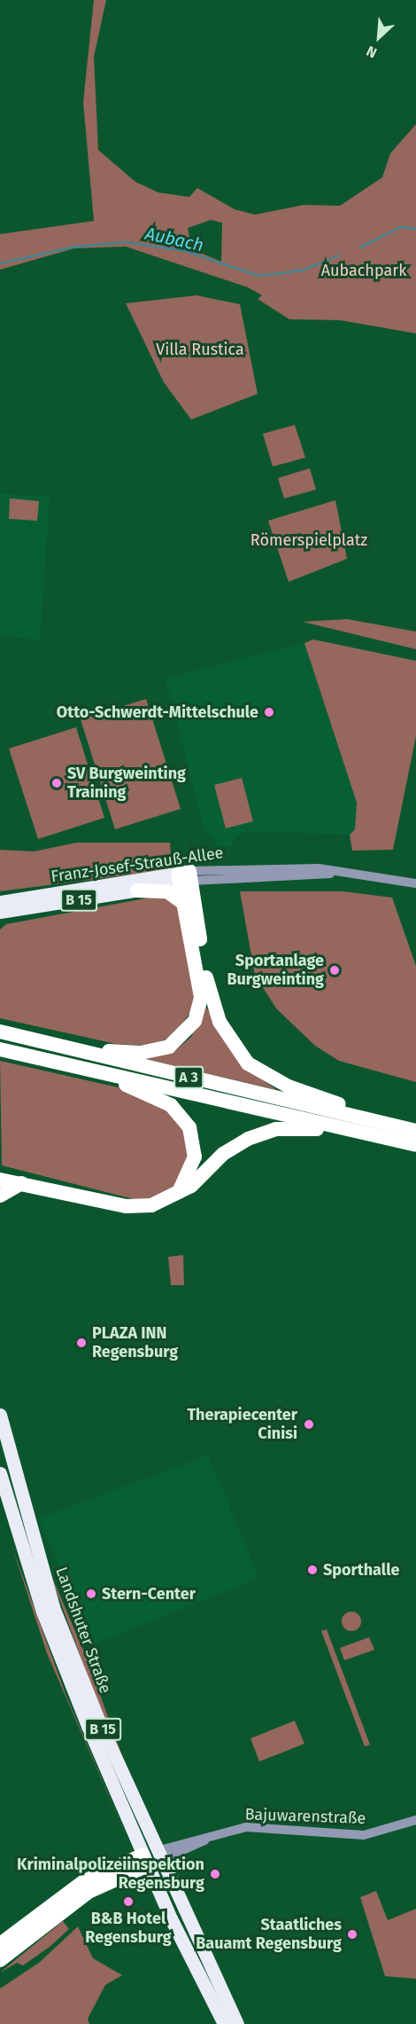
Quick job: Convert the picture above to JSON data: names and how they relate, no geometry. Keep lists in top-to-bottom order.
{
  "streets": {
    "highway": ["A 3"],
    "main road": ["Franz-Josef-Strauß-Allee", "B 15", "Landshuter Straße"],
    "street": ["Bajuwarenstraße"]
  },
  "crossings": [
    ["Franz-Josef-Strauß-Allee", "B 15"],
    ["Franz-Josef-Strauß-Allee", "A 3"],
    ["Landshuter Straße", "Bajuwarenstraße"]
  ],
  "water": ["Aubach"],
  "parks": ["Aubachpark", "Villa Rustica", "Römerspielplatz"],
  "places": [
    "Otto-Schwerdt-Mittelschule",
    "SV Burgweinting Training",
    "Sportanlage Burgweinting",
    "PLAZA INN Regensburg",
    "Therapiecenter Cinisi",
    "Sporthalle",
    "Stern-Center",
    "Kriminalpolizeiinspektion Regensburg",
    "B&B Hotel Regensburg",
    "Staatliches Bauamt Regensburg"
  ],
  "north": "bottom left"
}
